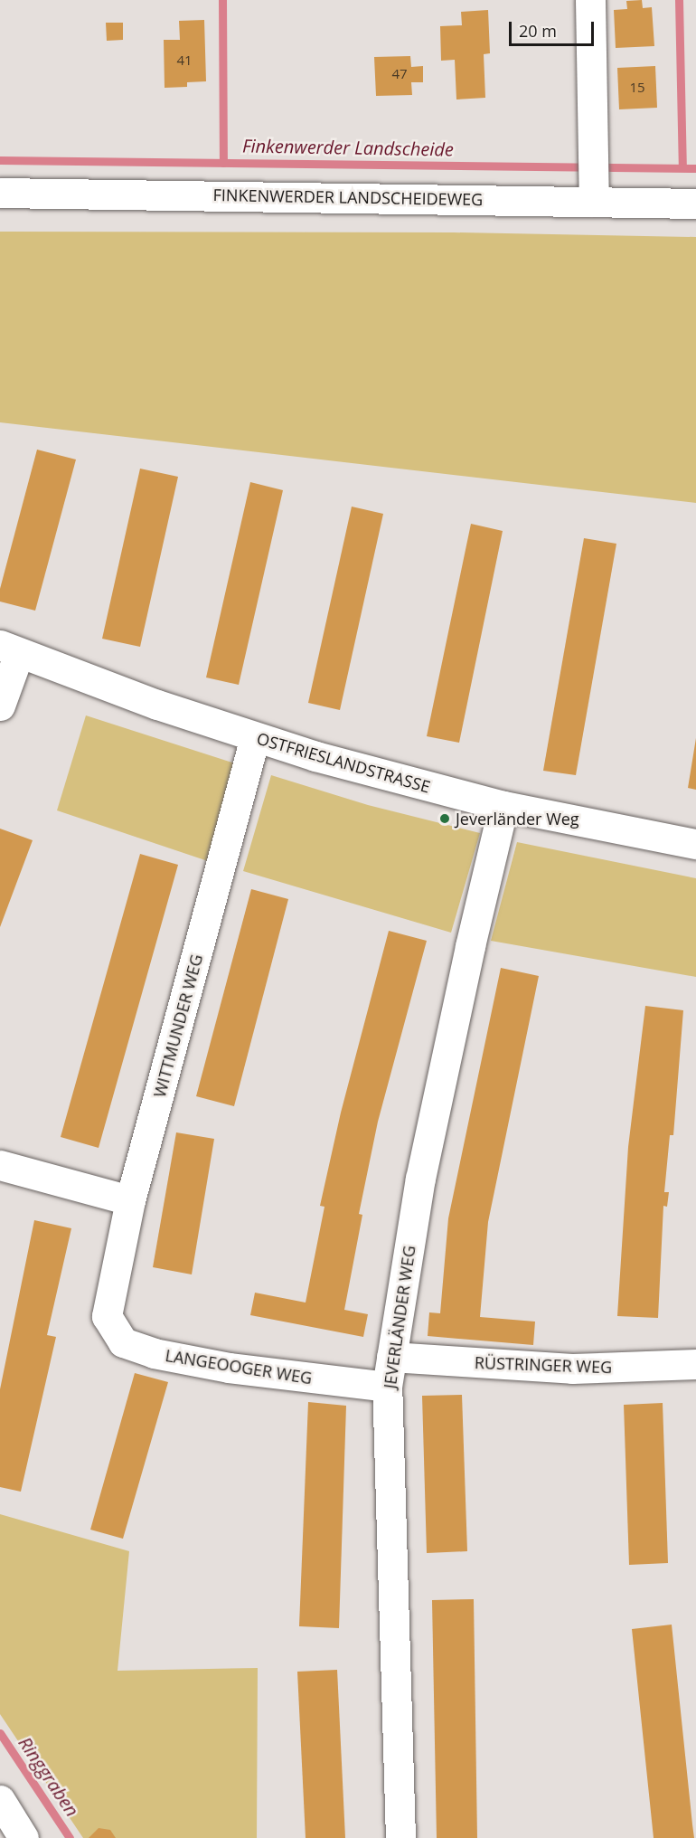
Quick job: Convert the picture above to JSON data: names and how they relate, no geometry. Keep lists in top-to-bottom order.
{
  "streets": {
    "street": [
      "FINKENWERDER LANDSCHEIDEWEG",
      "OSTFRIESLANDSTRASSE",
      "WITTMUNDER WEG",
      "JEVERLÄNDER WEG",
      "RÜSTRINGER WEG",
      "LANGEOOGER WEG"
    ]
  },
  "crossings": [
    ["OSTFRIESLANDSTRASSE", "WITTMUNDER WEG"],
    ["OSTFRIESLANDSTRASSE", "JEVERLÄNDER WEG"],
    ["WITTMUNDER WEG", "LANGEOOGER WEG"],
    ["JEVERLÄNDER WEG", "RÜSTRINGER WEG"],
    ["JEVERLÄNDER WEG", "LANGEOOGER WEG"]
  ],
  "water": ["Finkenwerder Landscheide", "Ringgraben"],
  "places": ["Jeverländer Weg"],
  "house_numbers": ["41", "47", "15"],
  "scale_bar": "20 m"
}
